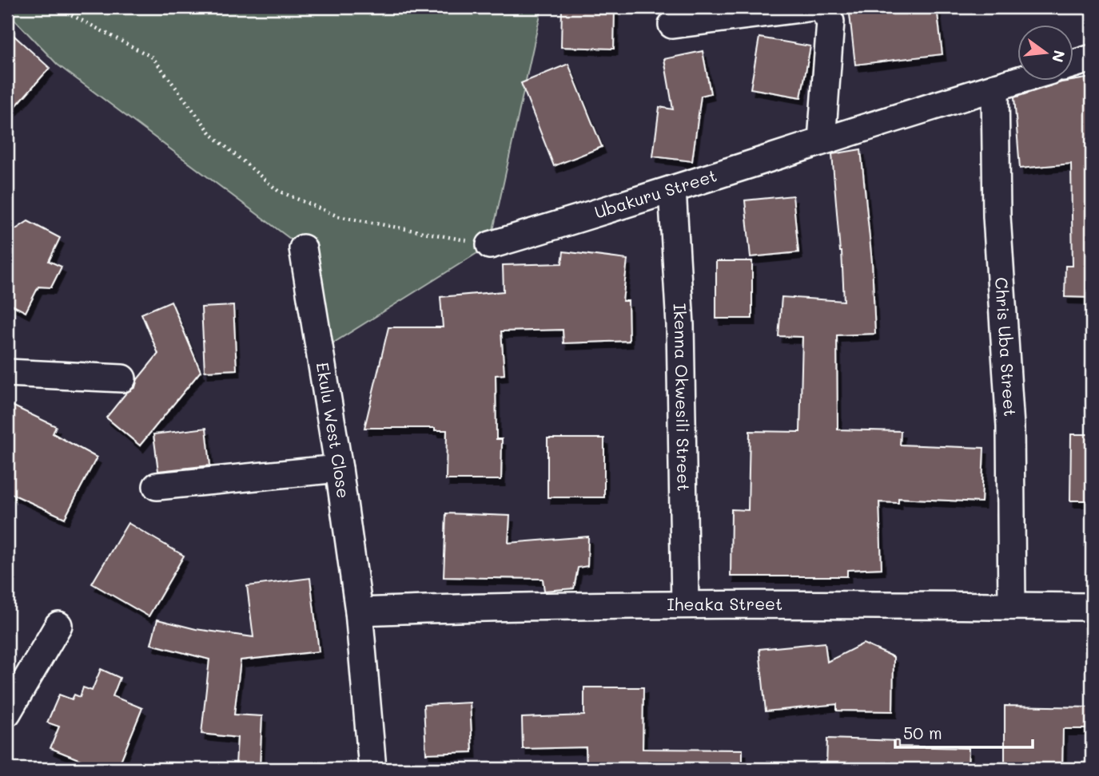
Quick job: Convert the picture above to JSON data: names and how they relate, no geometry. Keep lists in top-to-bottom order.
{
  "streets": {
    "street": [
      "Ubakuru Street",
      "Chris Uba Street",
      "Ikenna Okwesili Street",
      "Ekulu West Close",
      "Iheaka Street"
    ]
  },
  "crossings": [
    ["Ubakuru Street", "Chris Uba Street"],
    ["Ubakuru Street", "Ikenna Okwesili Street"],
    ["Chris Uba Street", "Iheaka Street"],
    ["Ikenna Okwesili Street", "Iheaka Street"],
    ["Ekulu West Close", "Iheaka Street"]
  ],
  "scale_bar": "50 m",
  "north": "right"
}
